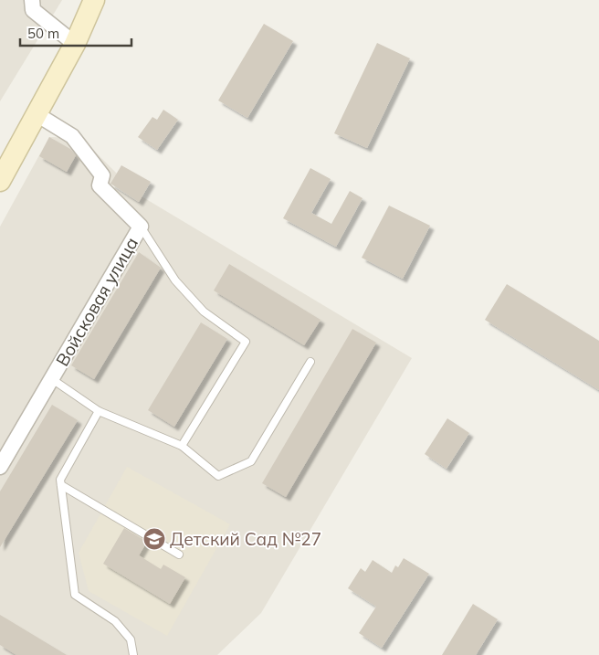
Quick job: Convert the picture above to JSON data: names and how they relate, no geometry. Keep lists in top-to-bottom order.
{
  "streets": {
    "street": ["Войсковая улица"]
  },
  "places": {
    "school or university": ["Детский Сад №27"]
  },
  "scale_bar": "50 m"
}
